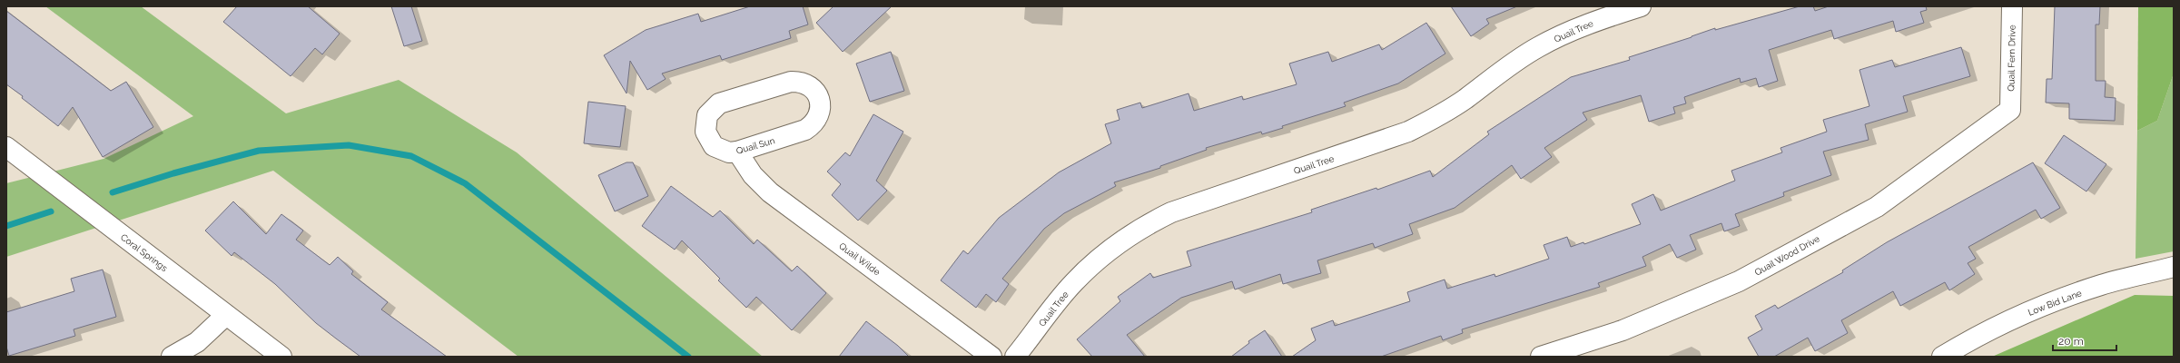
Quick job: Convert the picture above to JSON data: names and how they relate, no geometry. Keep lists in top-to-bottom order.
{
  "streets": {
    "street": [
      "Quail Tree",
      "Quail Fern Drive",
      "Quail Sun",
      "Coral Springs",
      "Quail Wood Drive",
      "Quail Wilde",
      "Low Bid Lane"
    ]
  },
  "crossings": [
    ["Quail Fern Drive", "Quail Wood Drive"],
    ["Quail Sun", "Quail Wilde"]
  ],
  "scale_bar": "20 m"
}
